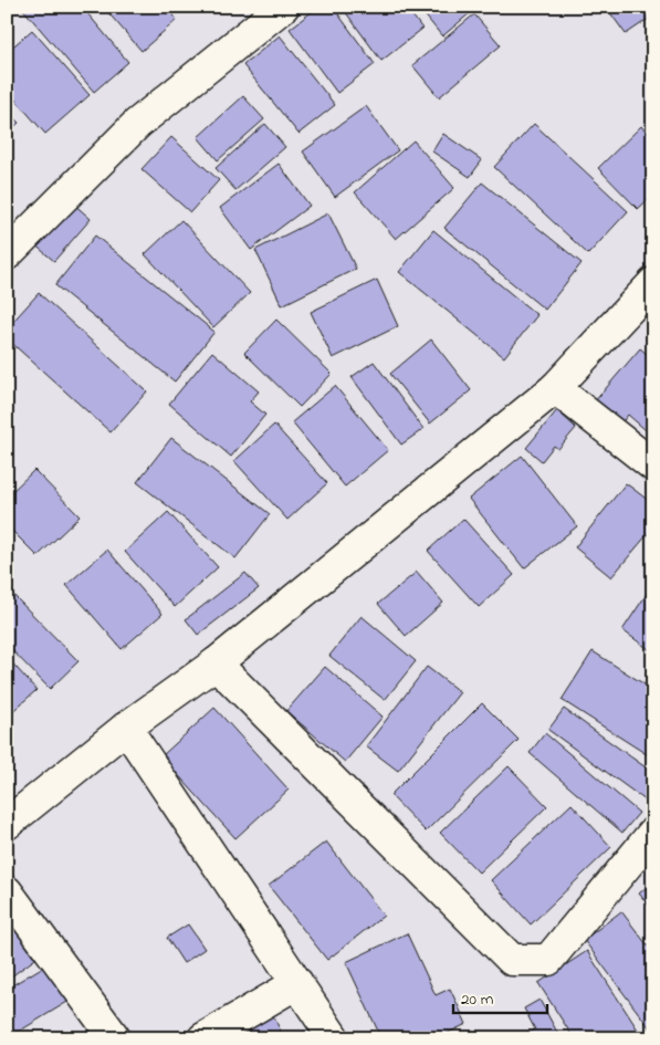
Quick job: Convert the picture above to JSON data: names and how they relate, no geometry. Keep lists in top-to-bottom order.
{
  "scale_bar": "20 m"
}
